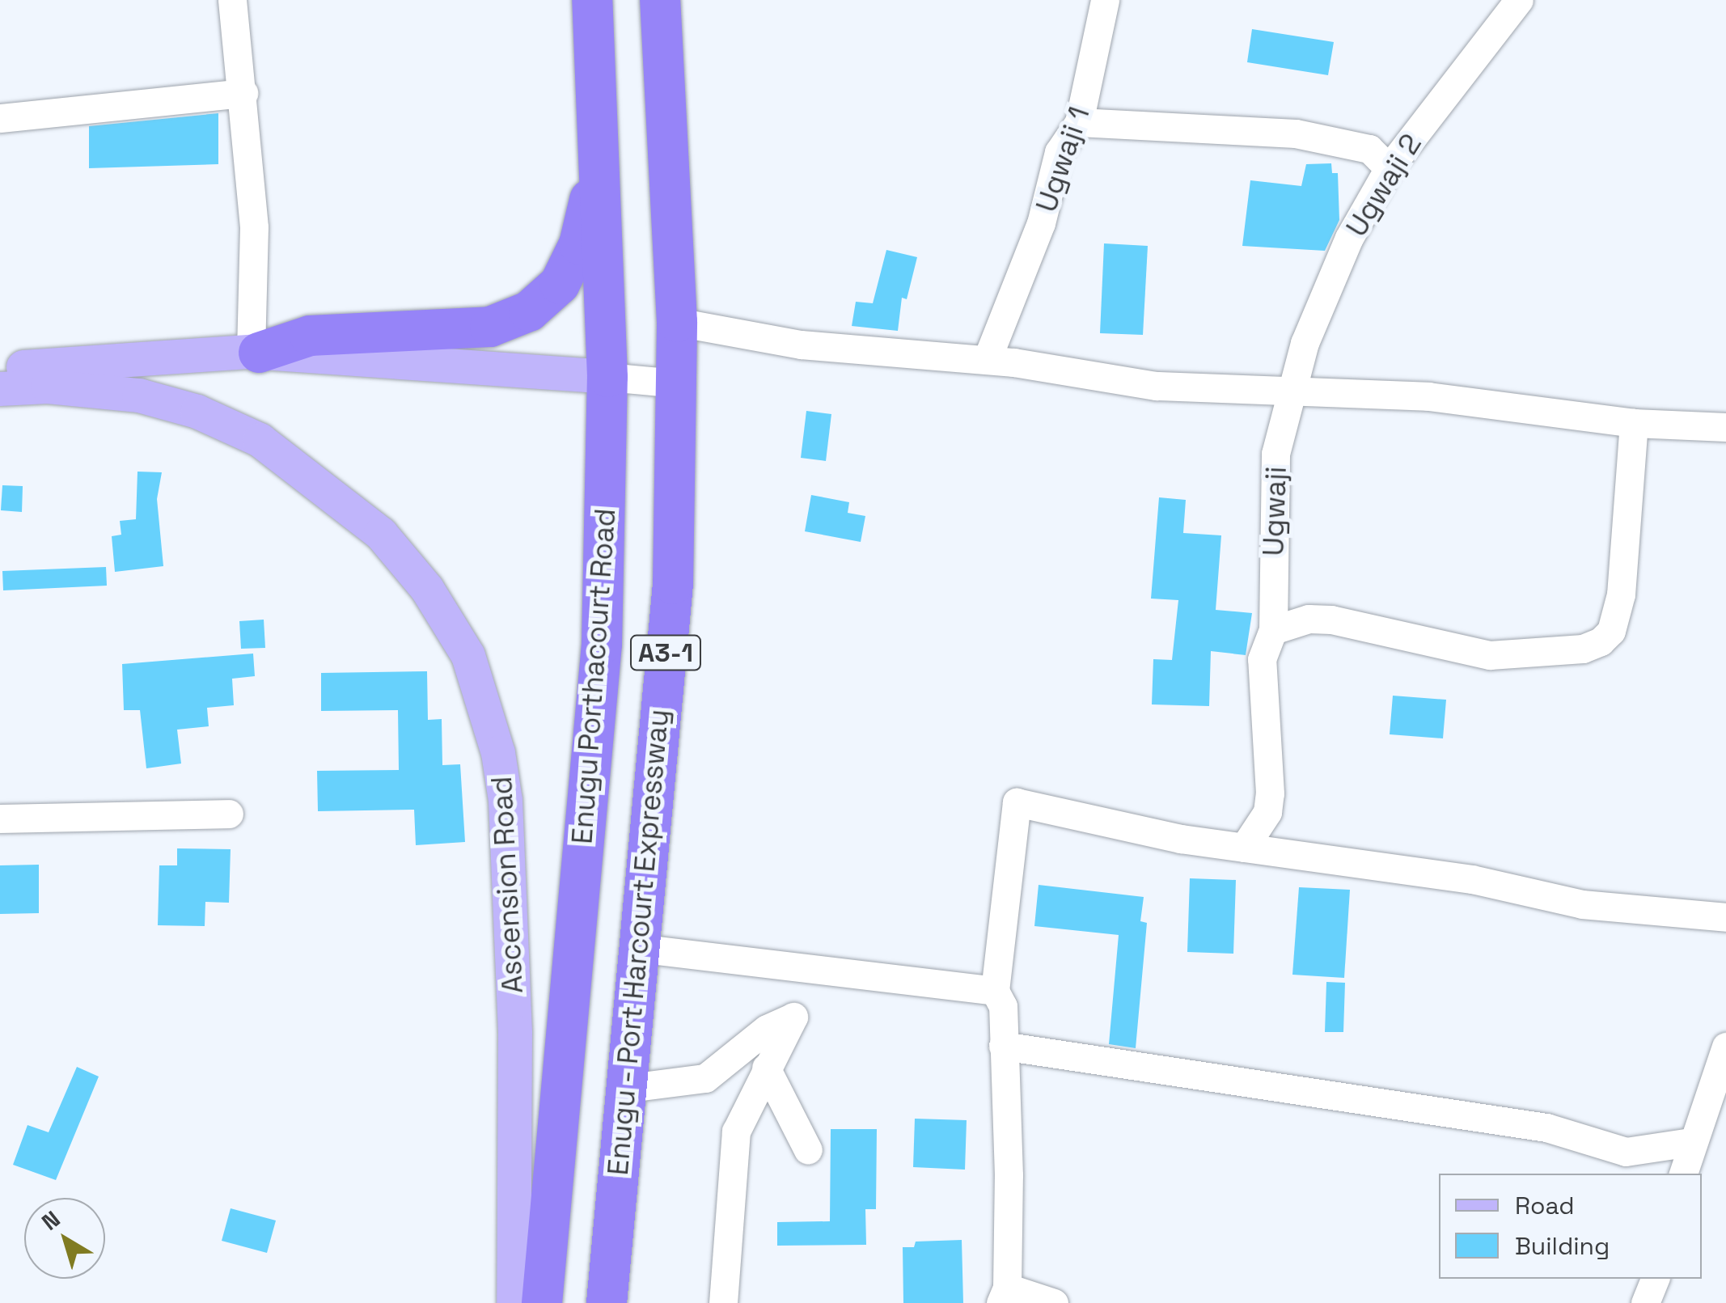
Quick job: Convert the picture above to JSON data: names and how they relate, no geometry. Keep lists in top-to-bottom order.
{
  "streets": {
    "highway": ["A3-1", "Enugu Porthacourt Road", "Enugu - Port Harcourt Expressway"],
    "main road": ["Ascension Road"],
    "street": ["Ugwaji 1", "Ugwaji 2", "Ugwaji"]
  },
  "crossings": [
    ["Ugwaji 2", "Ugwaji"]
  ],
  "legend": ["Road", "Building"],
  "north": "top left"
}
